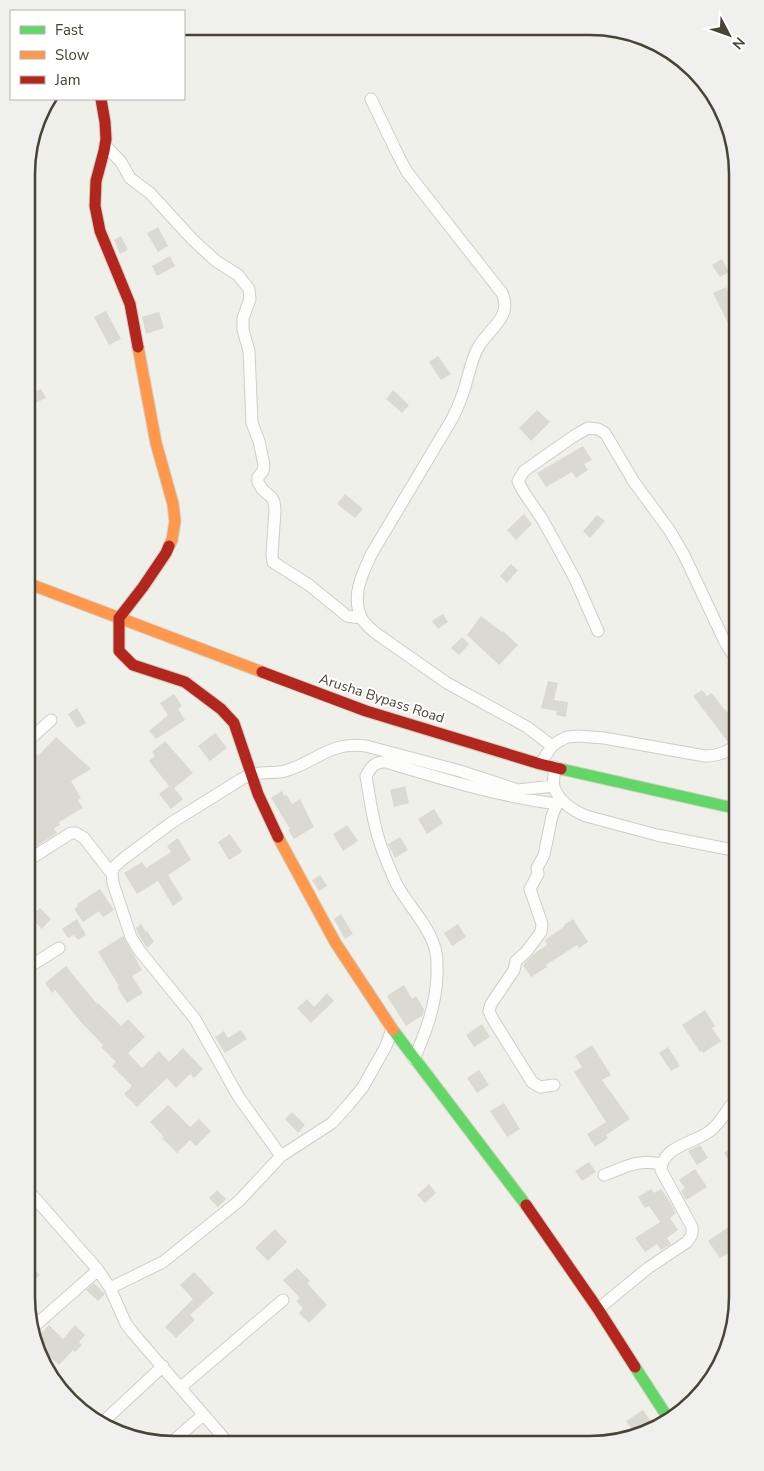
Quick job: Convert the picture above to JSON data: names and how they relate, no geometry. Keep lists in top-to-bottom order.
{
  "streets": {
    "street": ["Arusha Bypass Road"]
  },
  "legend": ["Fast", "Slow", "Jam"],
  "north": "bottom right"
}
